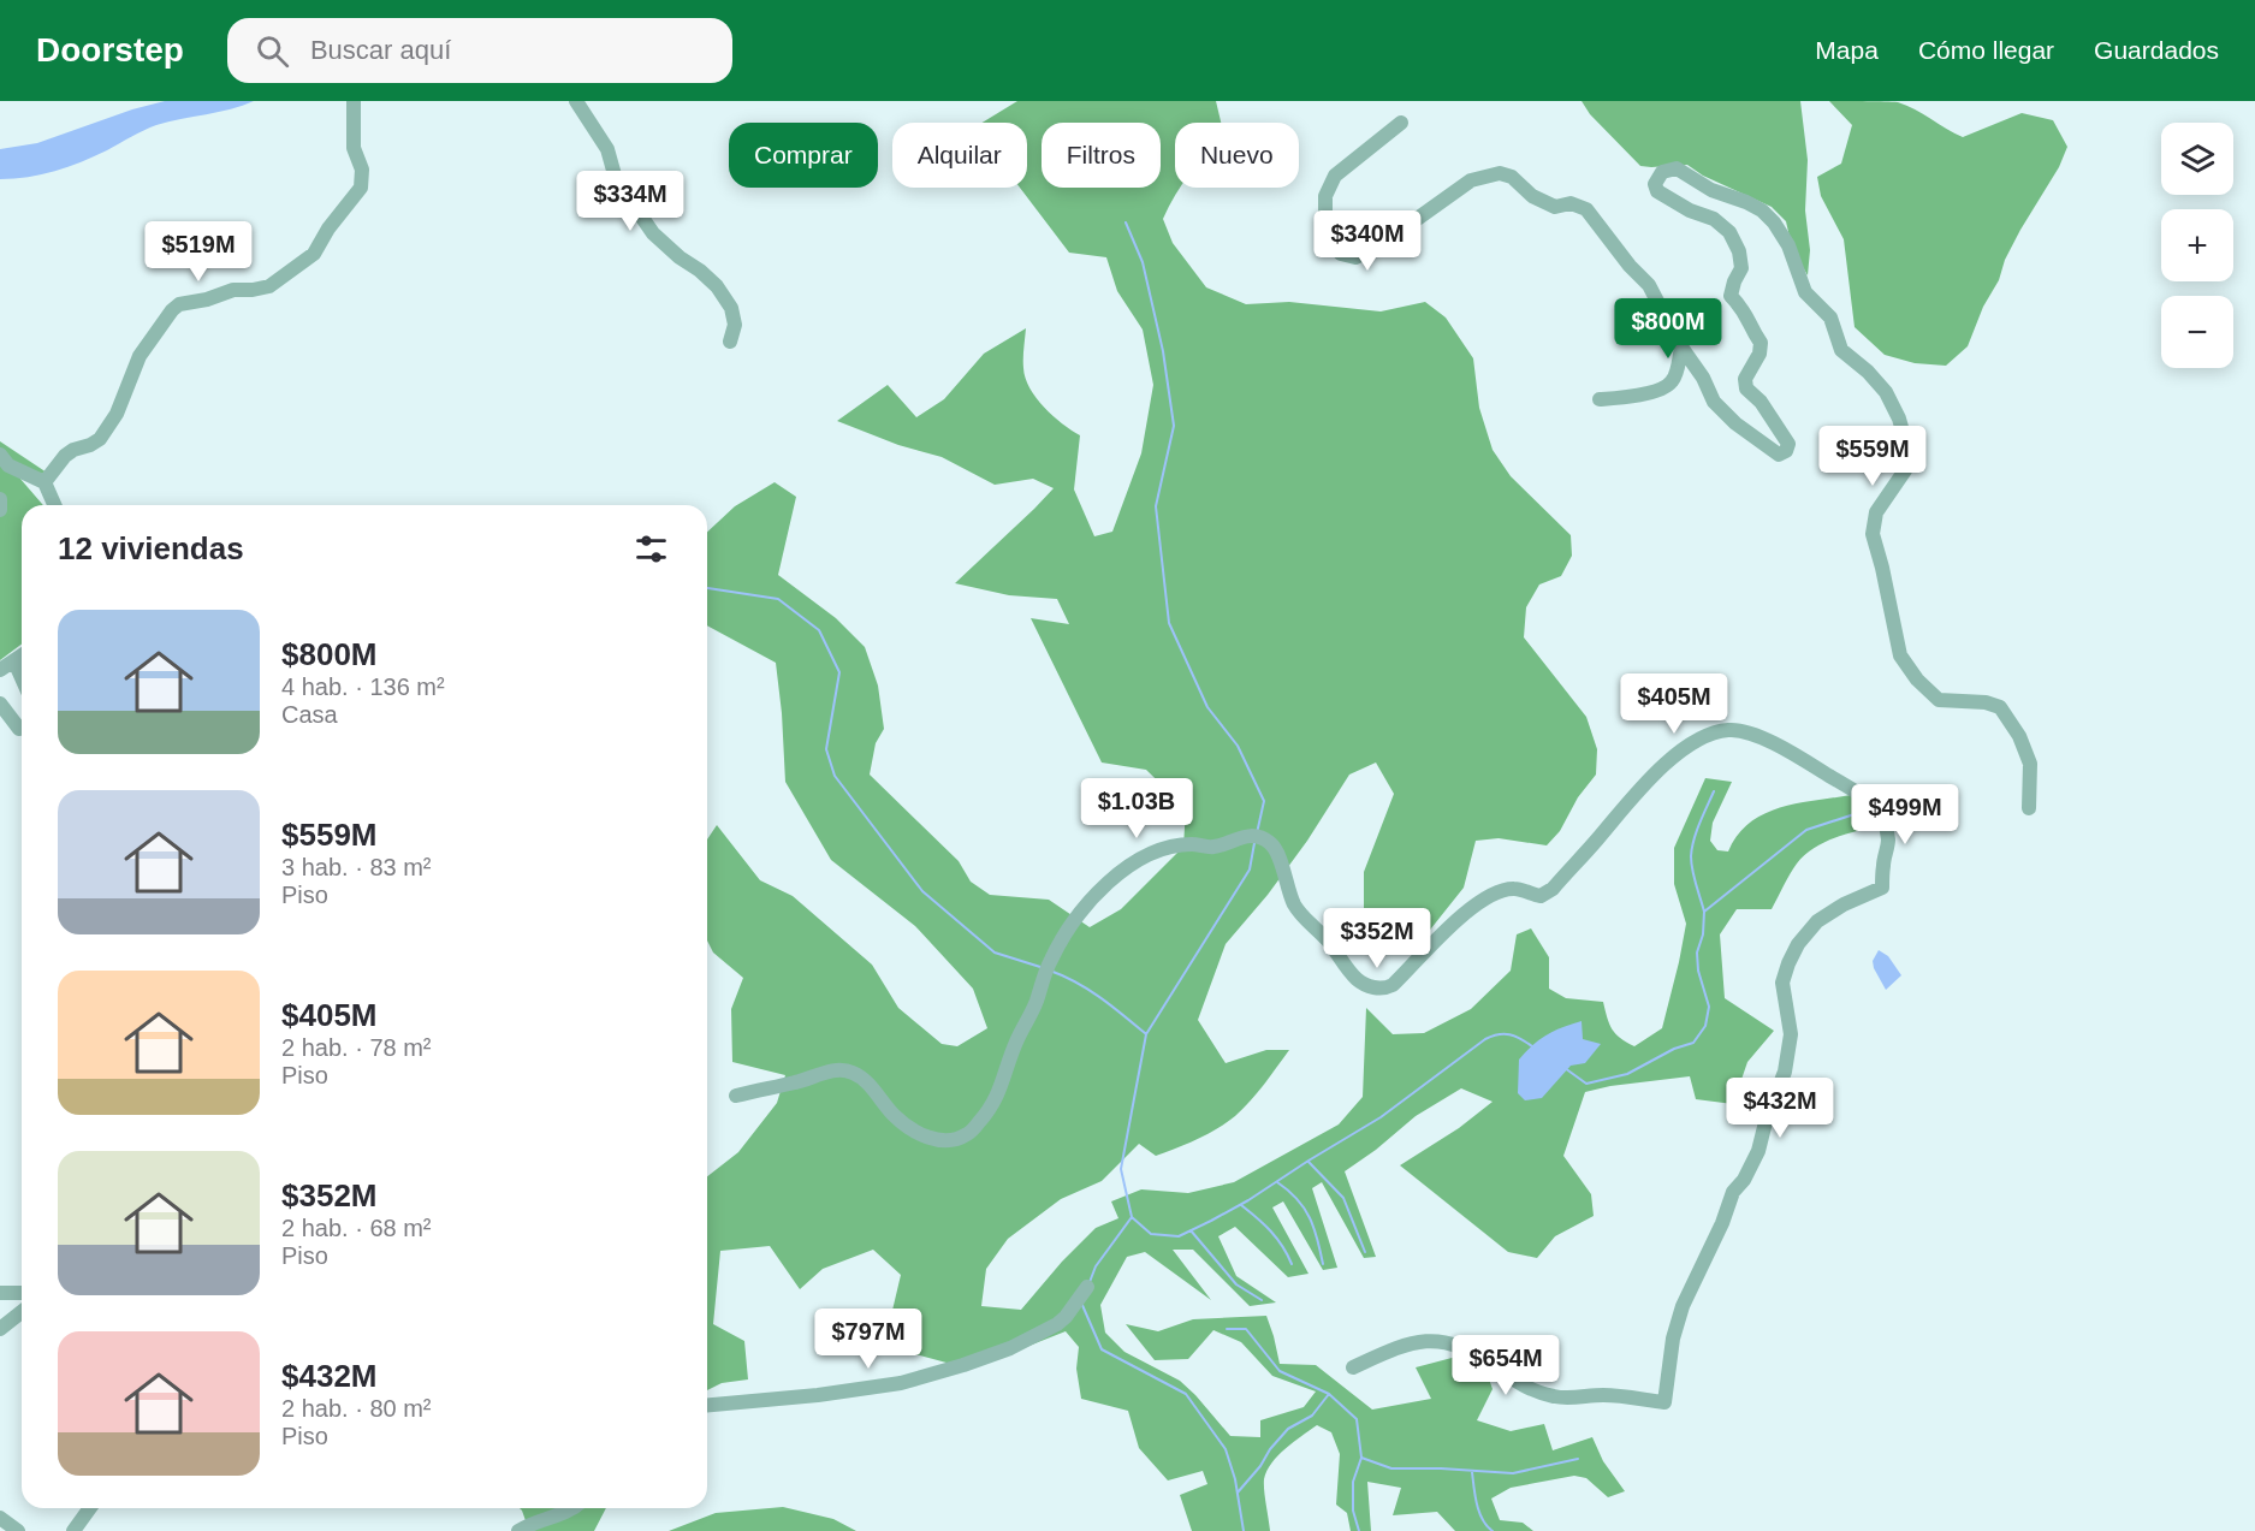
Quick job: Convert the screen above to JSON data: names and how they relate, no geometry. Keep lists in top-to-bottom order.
{
  "page": {
    "header": "Doorstep",
    "search": "Buscar aquí",
    "nav": ["Mapa", "Cómo llegar", "Guardados"],
    "map_buttons": ["+", "−"],
    "chip": [
      "Comprar",
      "Alquilar",
      "Filtros",
      "Nuevo"
    ],
    "price": [
      "$334M",
      "$340M",
      "$519M",
      "$800M",
      "$559M",
      "$405M",
      "$1.03B",
      "$499M",
      "$352M",
      "$432M",
      "$797M",
      "$654M"
    ],
    "heading": "12 viviendas",
    "list": [
      {
        "name": "$800M",
        "note": "4 hab. · 136 m² · Casa"
      },
      {
        "name": "$559M",
        "note": "3 hab. · 83 m² · Piso"
      },
      {
        "name": "$405M",
        "note": "2 hab. · 78 m² · Piso"
      },
      {
        "name": "$352M",
        "note": "2 hab. · 68 m² · Piso"
      },
      {
        "name": "$432M",
        "note": "2 hab. · 80 m² · Piso"
      }
    ]
  }
}
